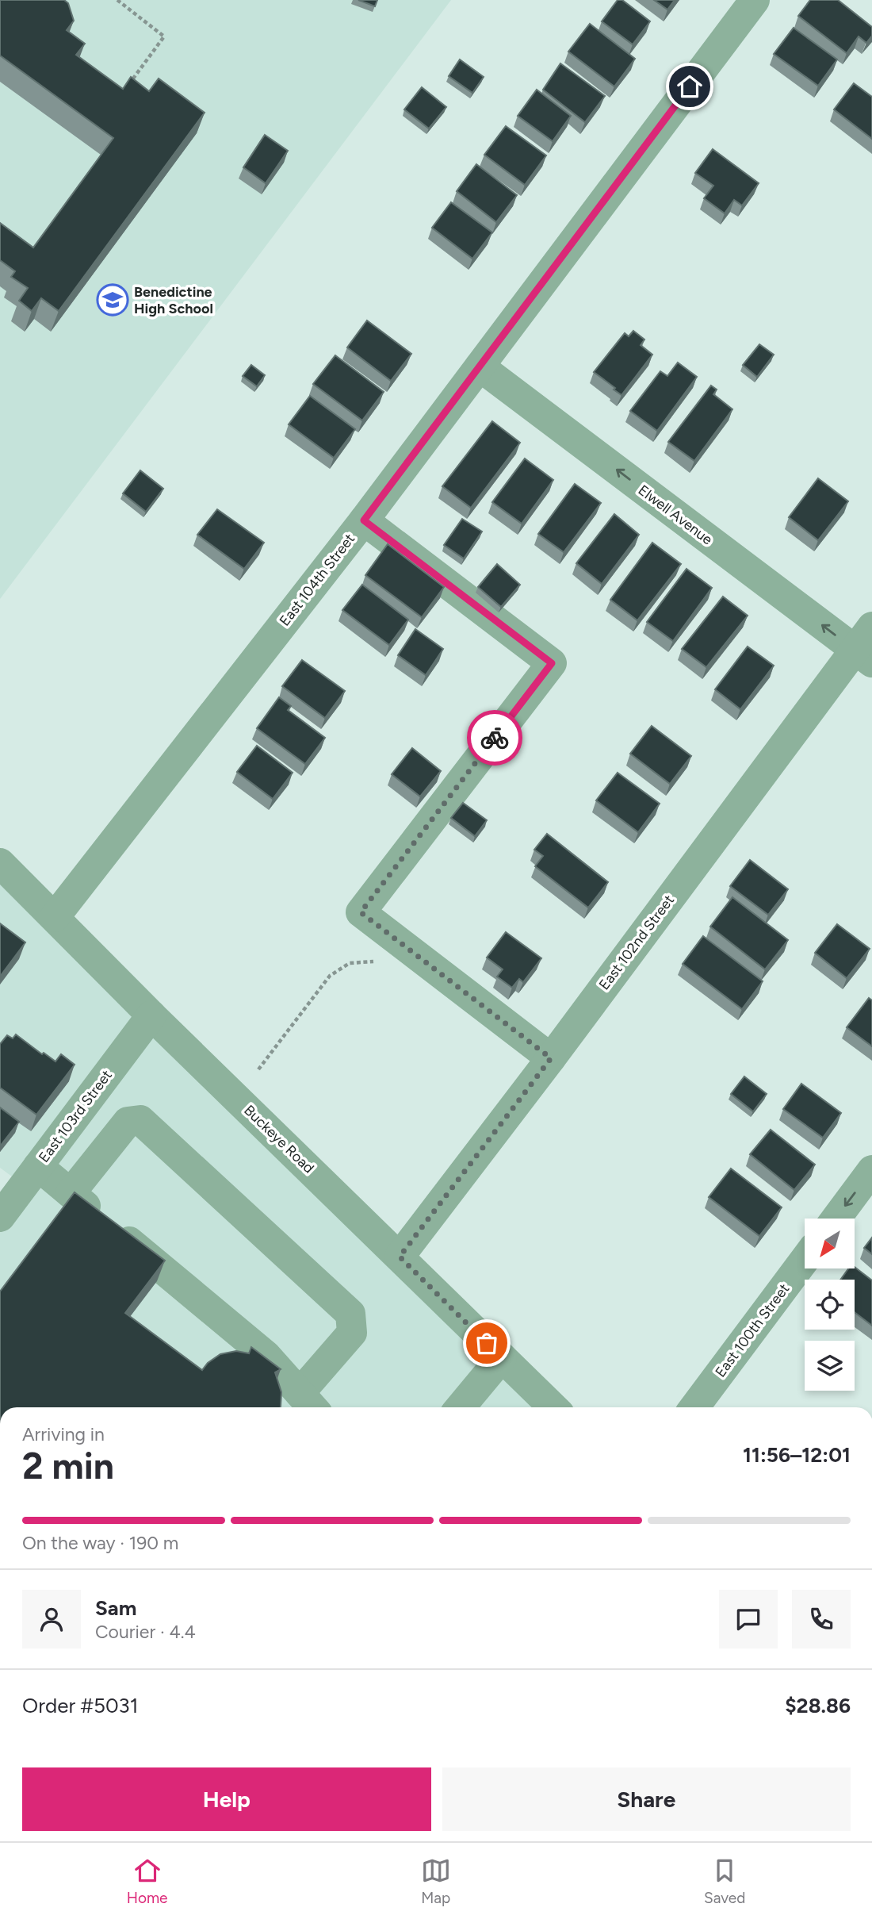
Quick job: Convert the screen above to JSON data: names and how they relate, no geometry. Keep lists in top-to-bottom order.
{
  "streets": {
    "street": [
      "Elwell Avenue",
      "East 104th Street",
      "East 102nd Street",
      "East 103rd Street",
      "Buckeye Road",
      "East 100th Street"
    ]
  },
  "crossings": [
    ["Elwell Avenue", "East 104th Street"],
    ["Elwell Avenue", "East 102nd Street"],
    ["East 104th Street", "Buckeye Road"],
    ["East 102nd Street", "Buckeye Road"],
    ["East 103rd Street", "Buckeye Road"]
  ],
  "one_way": ["Elwell Avenue"],
  "places": {
    "school or university": ["Benedictine High School"]
  },
  "north": "bottom left",
  "page": {
    "heading": ["2 min", "Arriving in", "11:56–12:01"],
    "panel": [
      "Sam",
      "Courier · 4.4",
      "Order #5031",
      "$28.86"
    ],
    "bar": "On the way · 190 m",
    "buttons": ["Help", "Share"],
    "tabs": ["Home", "Map", "Saved"]
  }
}
